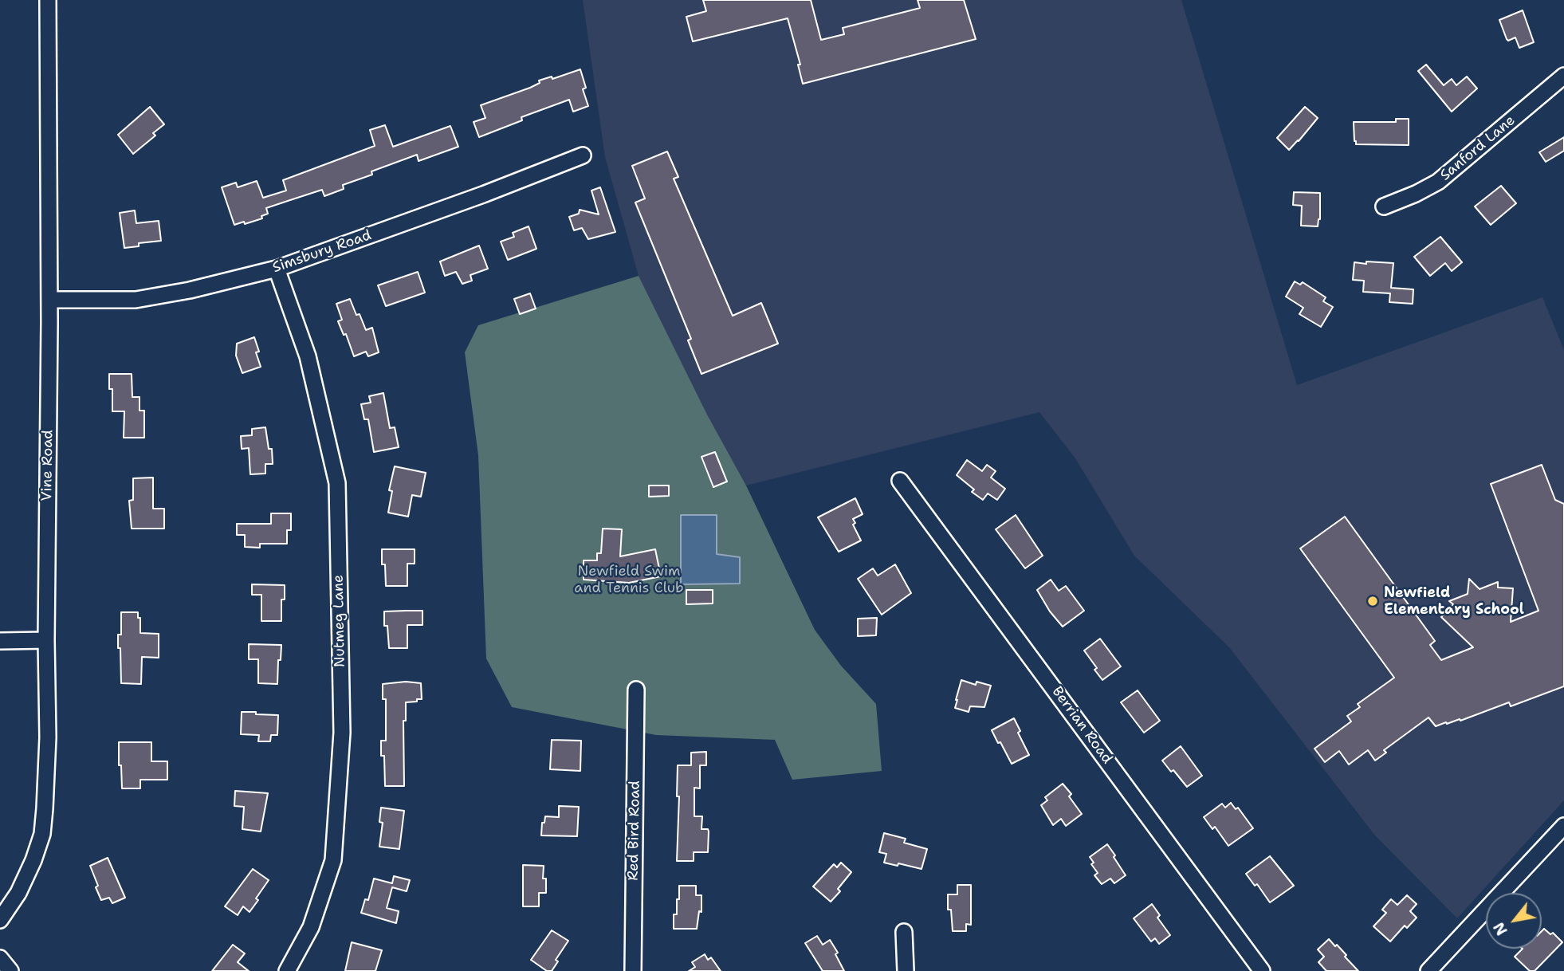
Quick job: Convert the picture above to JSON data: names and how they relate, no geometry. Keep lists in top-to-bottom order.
{
  "streets": {
    "street": [
      "Sanford Lane",
      "Simsbury Road",
      "Vine Road",
      "Nutmeg Lane",
      "Berrian Road",
      "Red Bird Road"
    ]
  },
  "crossings": [
    ["Simsbury Road", "Vine Road"],
    ["Simsbury Road", "Nutmeg Lane"]
  ],
  "parks": ["Newfield Swim and Tennis Club"],
  "places": ["Newfield Elementary School"],
  "north": "bottom left"
}
